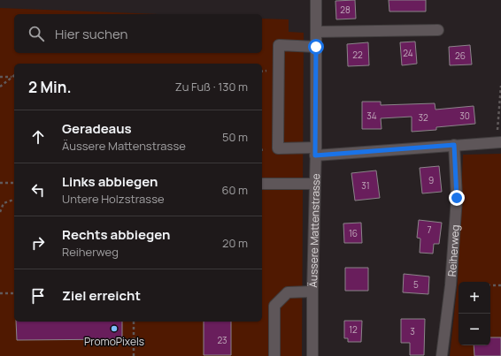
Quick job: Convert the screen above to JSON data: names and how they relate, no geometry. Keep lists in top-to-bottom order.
{
  "streets": {
    "street": ["Äussere Mattenstrasse", "Reiherweg"]
  },
  "places": ["PromoPixels"],
  "house_numbers": [
    "28",
    "24",
    "22",
    "26",
    "34",
    "30",
    "32",
    "9",
    "31",
    "7",
    "16",
    "5",
    "12",
    "3",
    "23"
  ],
  "page": {
    "search": "Hier suchen",
    "heading": ["2 Min.", "Zu Fuß · 130 m"],
    "list": [
      ["Geradeaus", "Äussere Mattenstrasse", "50 m"],
      ["Links abbiegen", "Untere Holzstrasse", "60 m"],
      ["Rechts abbiegen", "Reiherweg", "20 m"],
      "Ziel erreicht"
    ],
    "map_buttons": ["+", "−"]
  }
}
